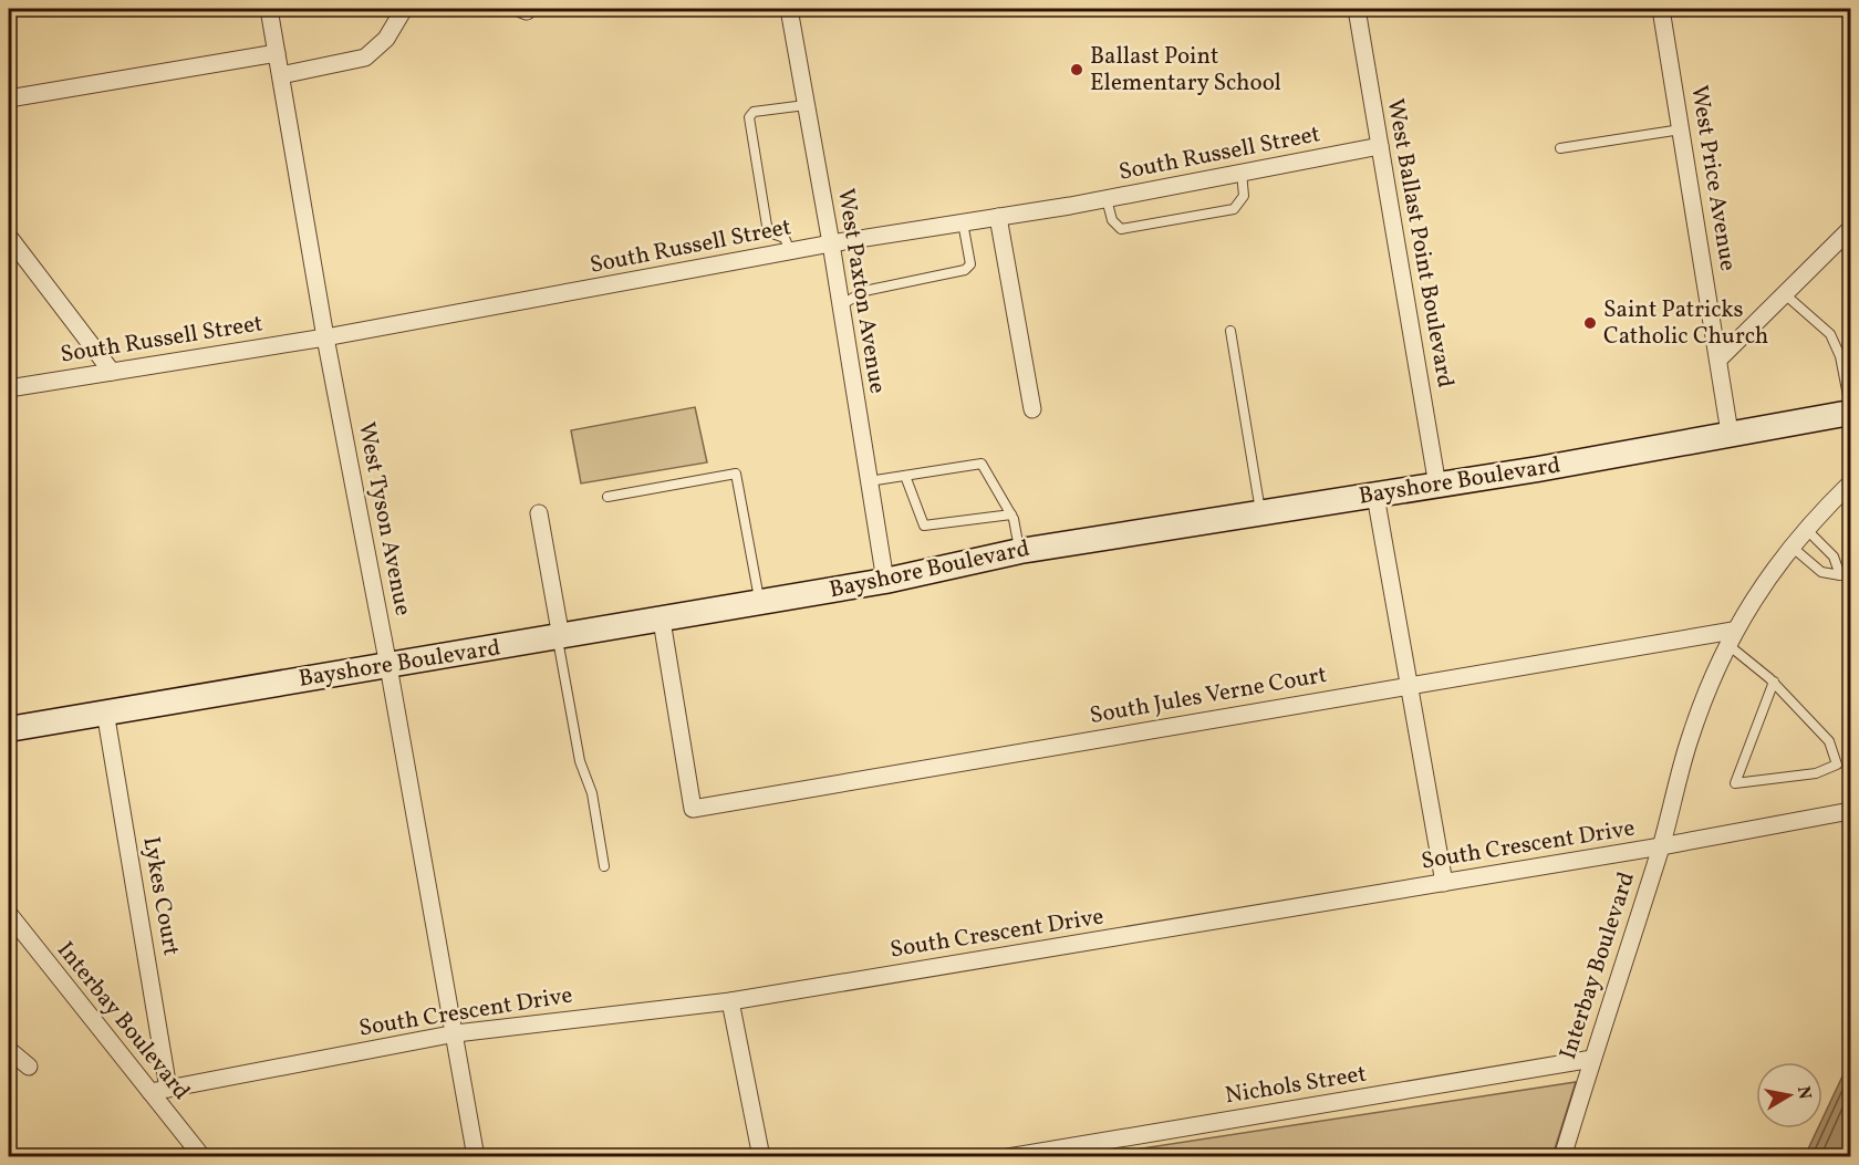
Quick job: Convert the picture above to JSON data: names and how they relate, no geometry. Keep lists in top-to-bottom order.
{
  "streets": {
    "street": [
      "South Russell Street",
      "West Price Avenue",
      "West Ballast Point Boulevard",
      "West Paxton Avenue",
      "Bayshore Boulevard",
      "West Tyson Avenue",
      "South Jules Verne Court",
      "South Crescent Drive",
      "Lykes Court",
      "Interbay Boulevard",
      "Nichols Street"
    ]
  },
  "crossings": [
    ["South Russell Street", "West Ballast Point Boulevard"],
    ["South Russell Street", "West Paxton Avenue"],
    ["South Russell Street", "West Tyson Avenue"],
    ["West Price Avenue", "Bayshore Boulevard"],
    ["West Ballast Point Boulevard", "Bayshore Boulevard"],
    ["West Paxton Avenue", "Bayshore Boulevard"],
    ["Bayshore Boulevard", "West Tyson Avenue"],
    ["Bayshore Boulevard", "South Jules Verne Court"],
    ["Bayshore Boulevard", "Lykes Court"],
    ["West Tyson Avenue", "South Crescent Drive"],
    ["South Jules Verne Court", "Interbay Boulevard"],
    ["South Crescent Drive", "Lykes Court"],
    ["South Crescent Drive", "Interbay Boulevard"],
    ["Interbay Boulevard", "Nichols Street"]
  ],
  "places": ["Ballast Point Elementary School", "Saint Patricks Catholic Church"],
  "north": "right"
}
